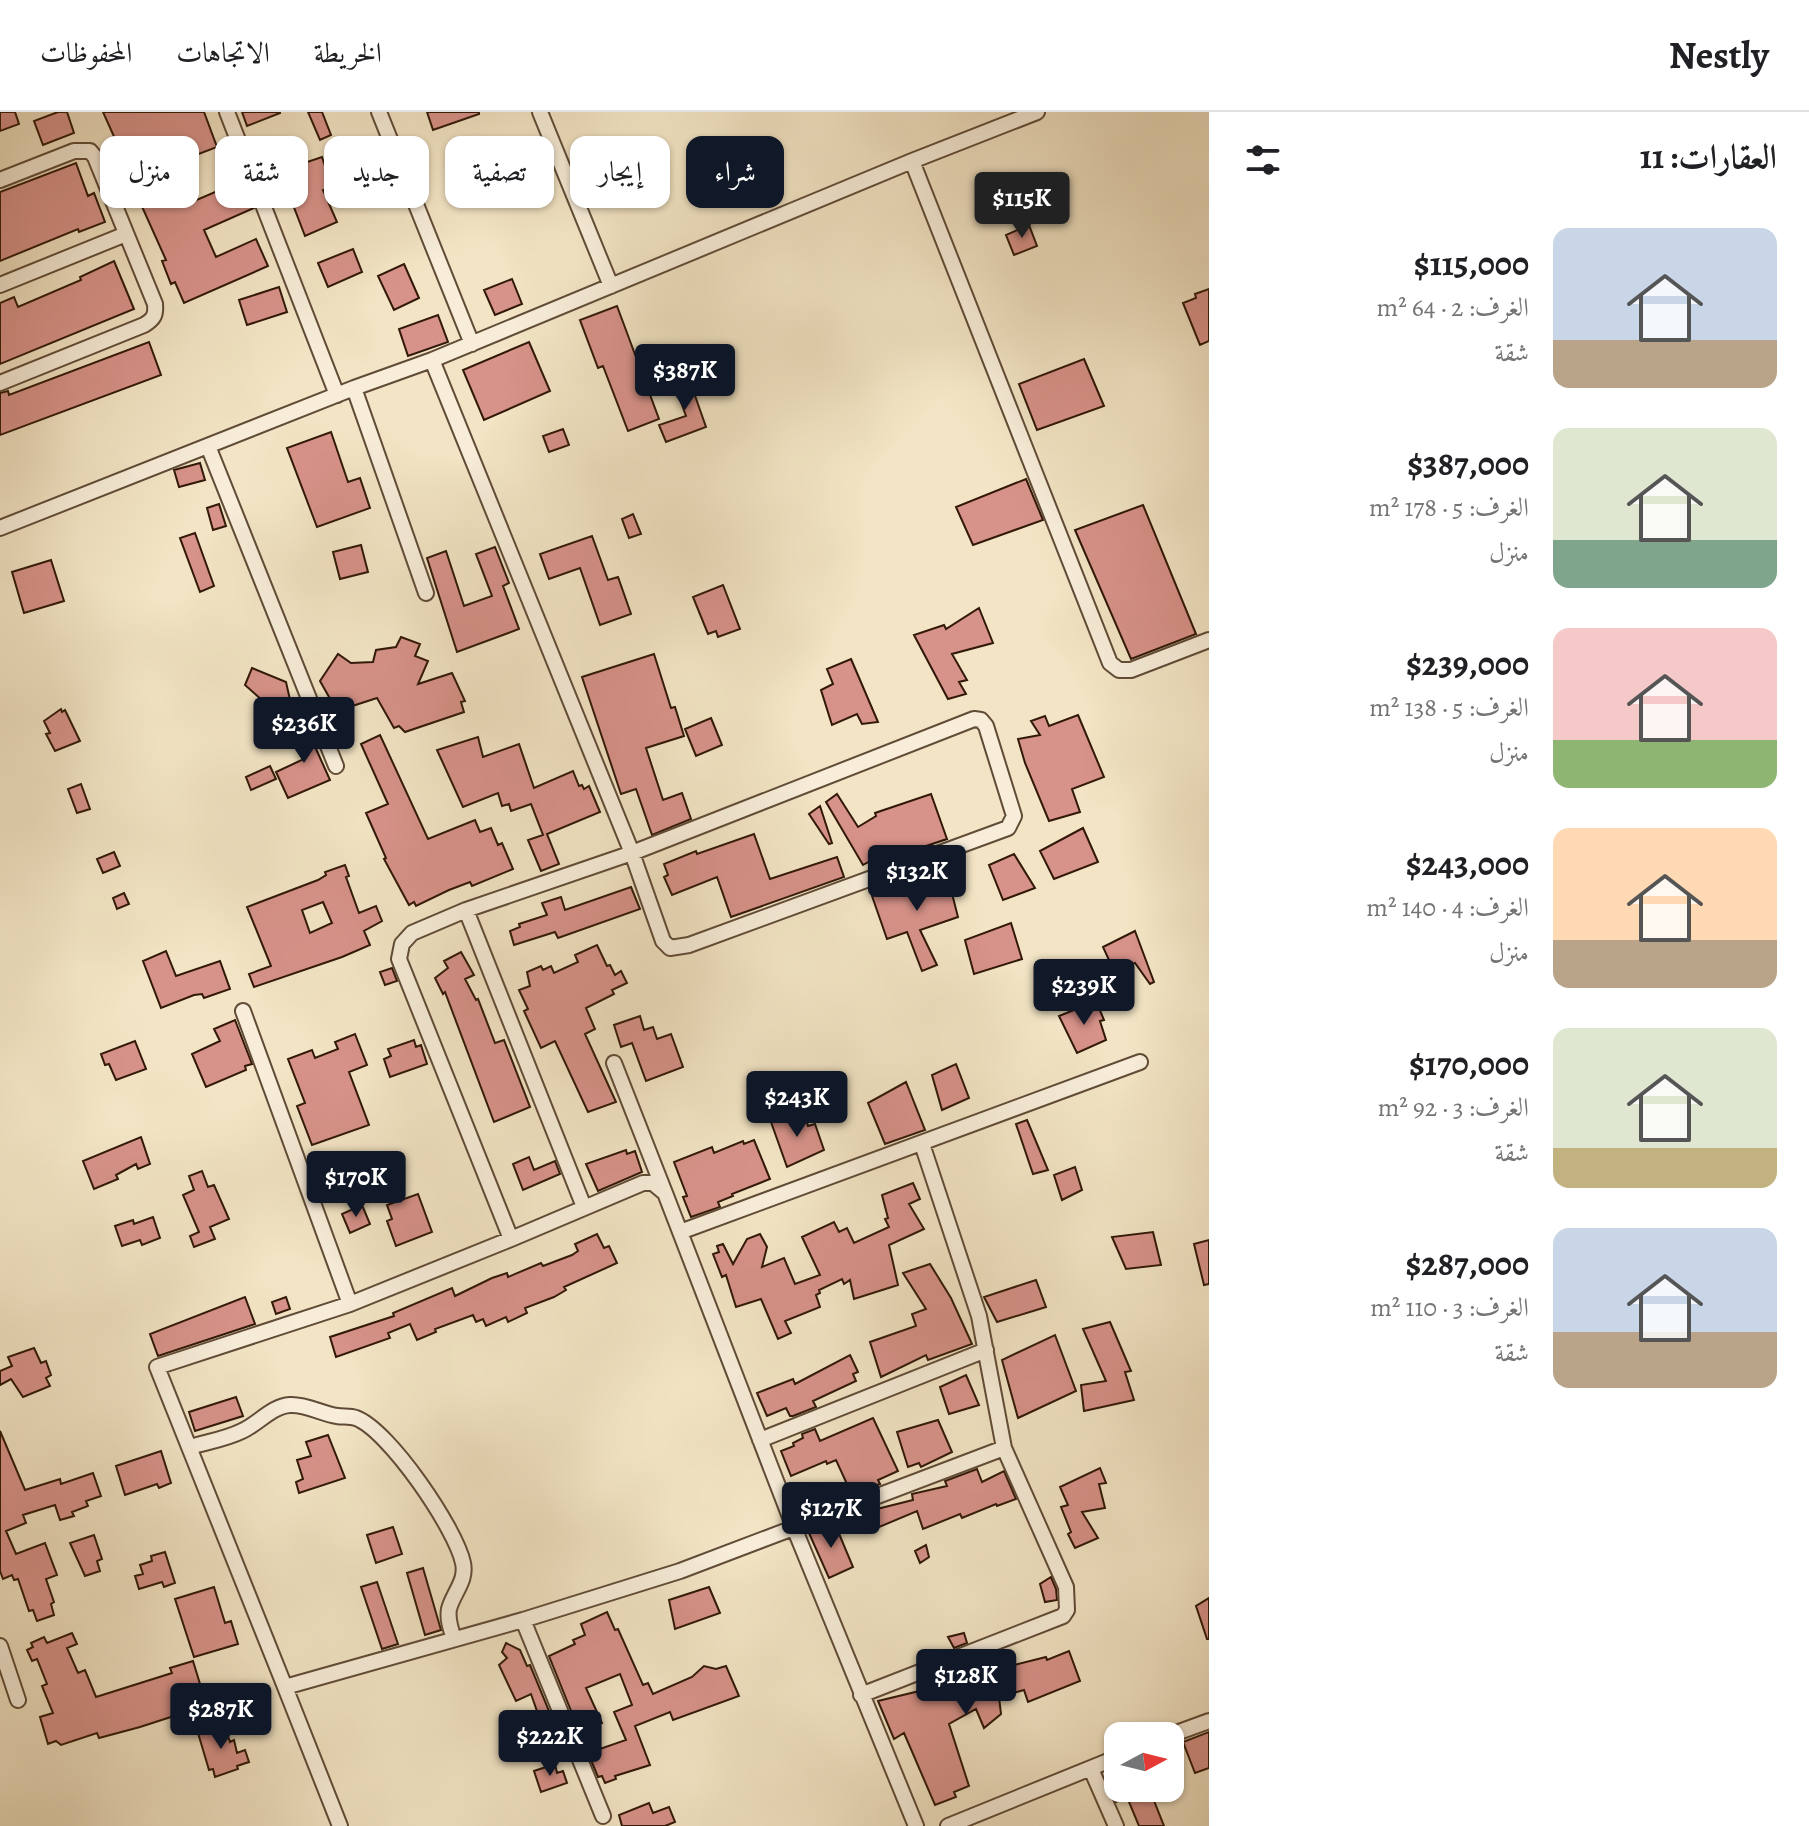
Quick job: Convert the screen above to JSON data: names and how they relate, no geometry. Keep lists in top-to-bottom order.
{
  "north": "right",
  "page": {
    "header": "Nestly",
    "nav": ["الخريطة", "الاتجاهات", "المحفوظات"],
    "heading": "العقارات: 11",
    "chip": [
      "شراء",
      "إيجار",
      "تصفية",
      "جديد",
      "شقة",
      "منزل"
    ],
    "price": [
      "$115K",
      "$387K",
      "$236K",
      "$132K",
      "$239K",
      "$243K",
      "$170K",
      "$127K",
      "$128K",
      "$287K",
      "$222K"
    ],
    "list": [
      {
        "name": "$115,000",
        "note": "الغرف: 2 · 64 m² · شقة"
      },
      {
        "name": "$387,000",
        "note": "الغرف: 5 · 178 m² · منزل"
      },
      {
        "name": "$239,000",
        "note": "الغرف: 5 · 138 m² · منزل"
      },
      {
        "name": "$243,000",
        "note": "الغرف: 4 · 140 m² · منزل"
      },
      {
        "name": "$170,000",
        "note": "الغرف: 3 · 92 m² · شقة"
      },
      {
        "name": "$287,000",
        "note": "الغرف: 3 · 110 m² · شقة"
      }
    ]
  }
}
